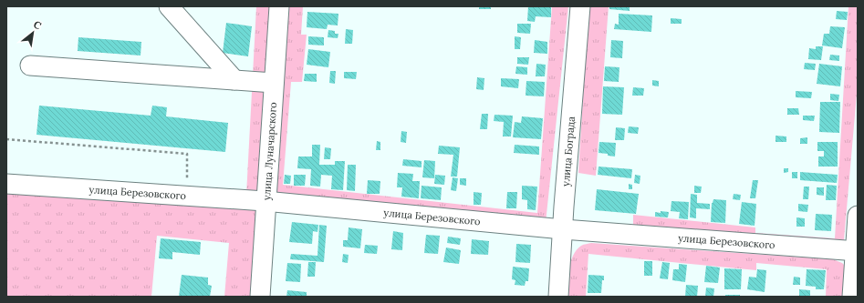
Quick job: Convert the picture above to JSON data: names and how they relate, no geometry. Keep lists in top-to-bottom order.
{
  "streets": {
    "street": ["улица Луначарского", "улица Бограда", "улица Березовского"]
  },
  "crossings": [
    ["улица Луначарского", "улица Березовского"],
    ["улица Бограда", "улица Березовского"]
  ],
  "north": "top right"
}
